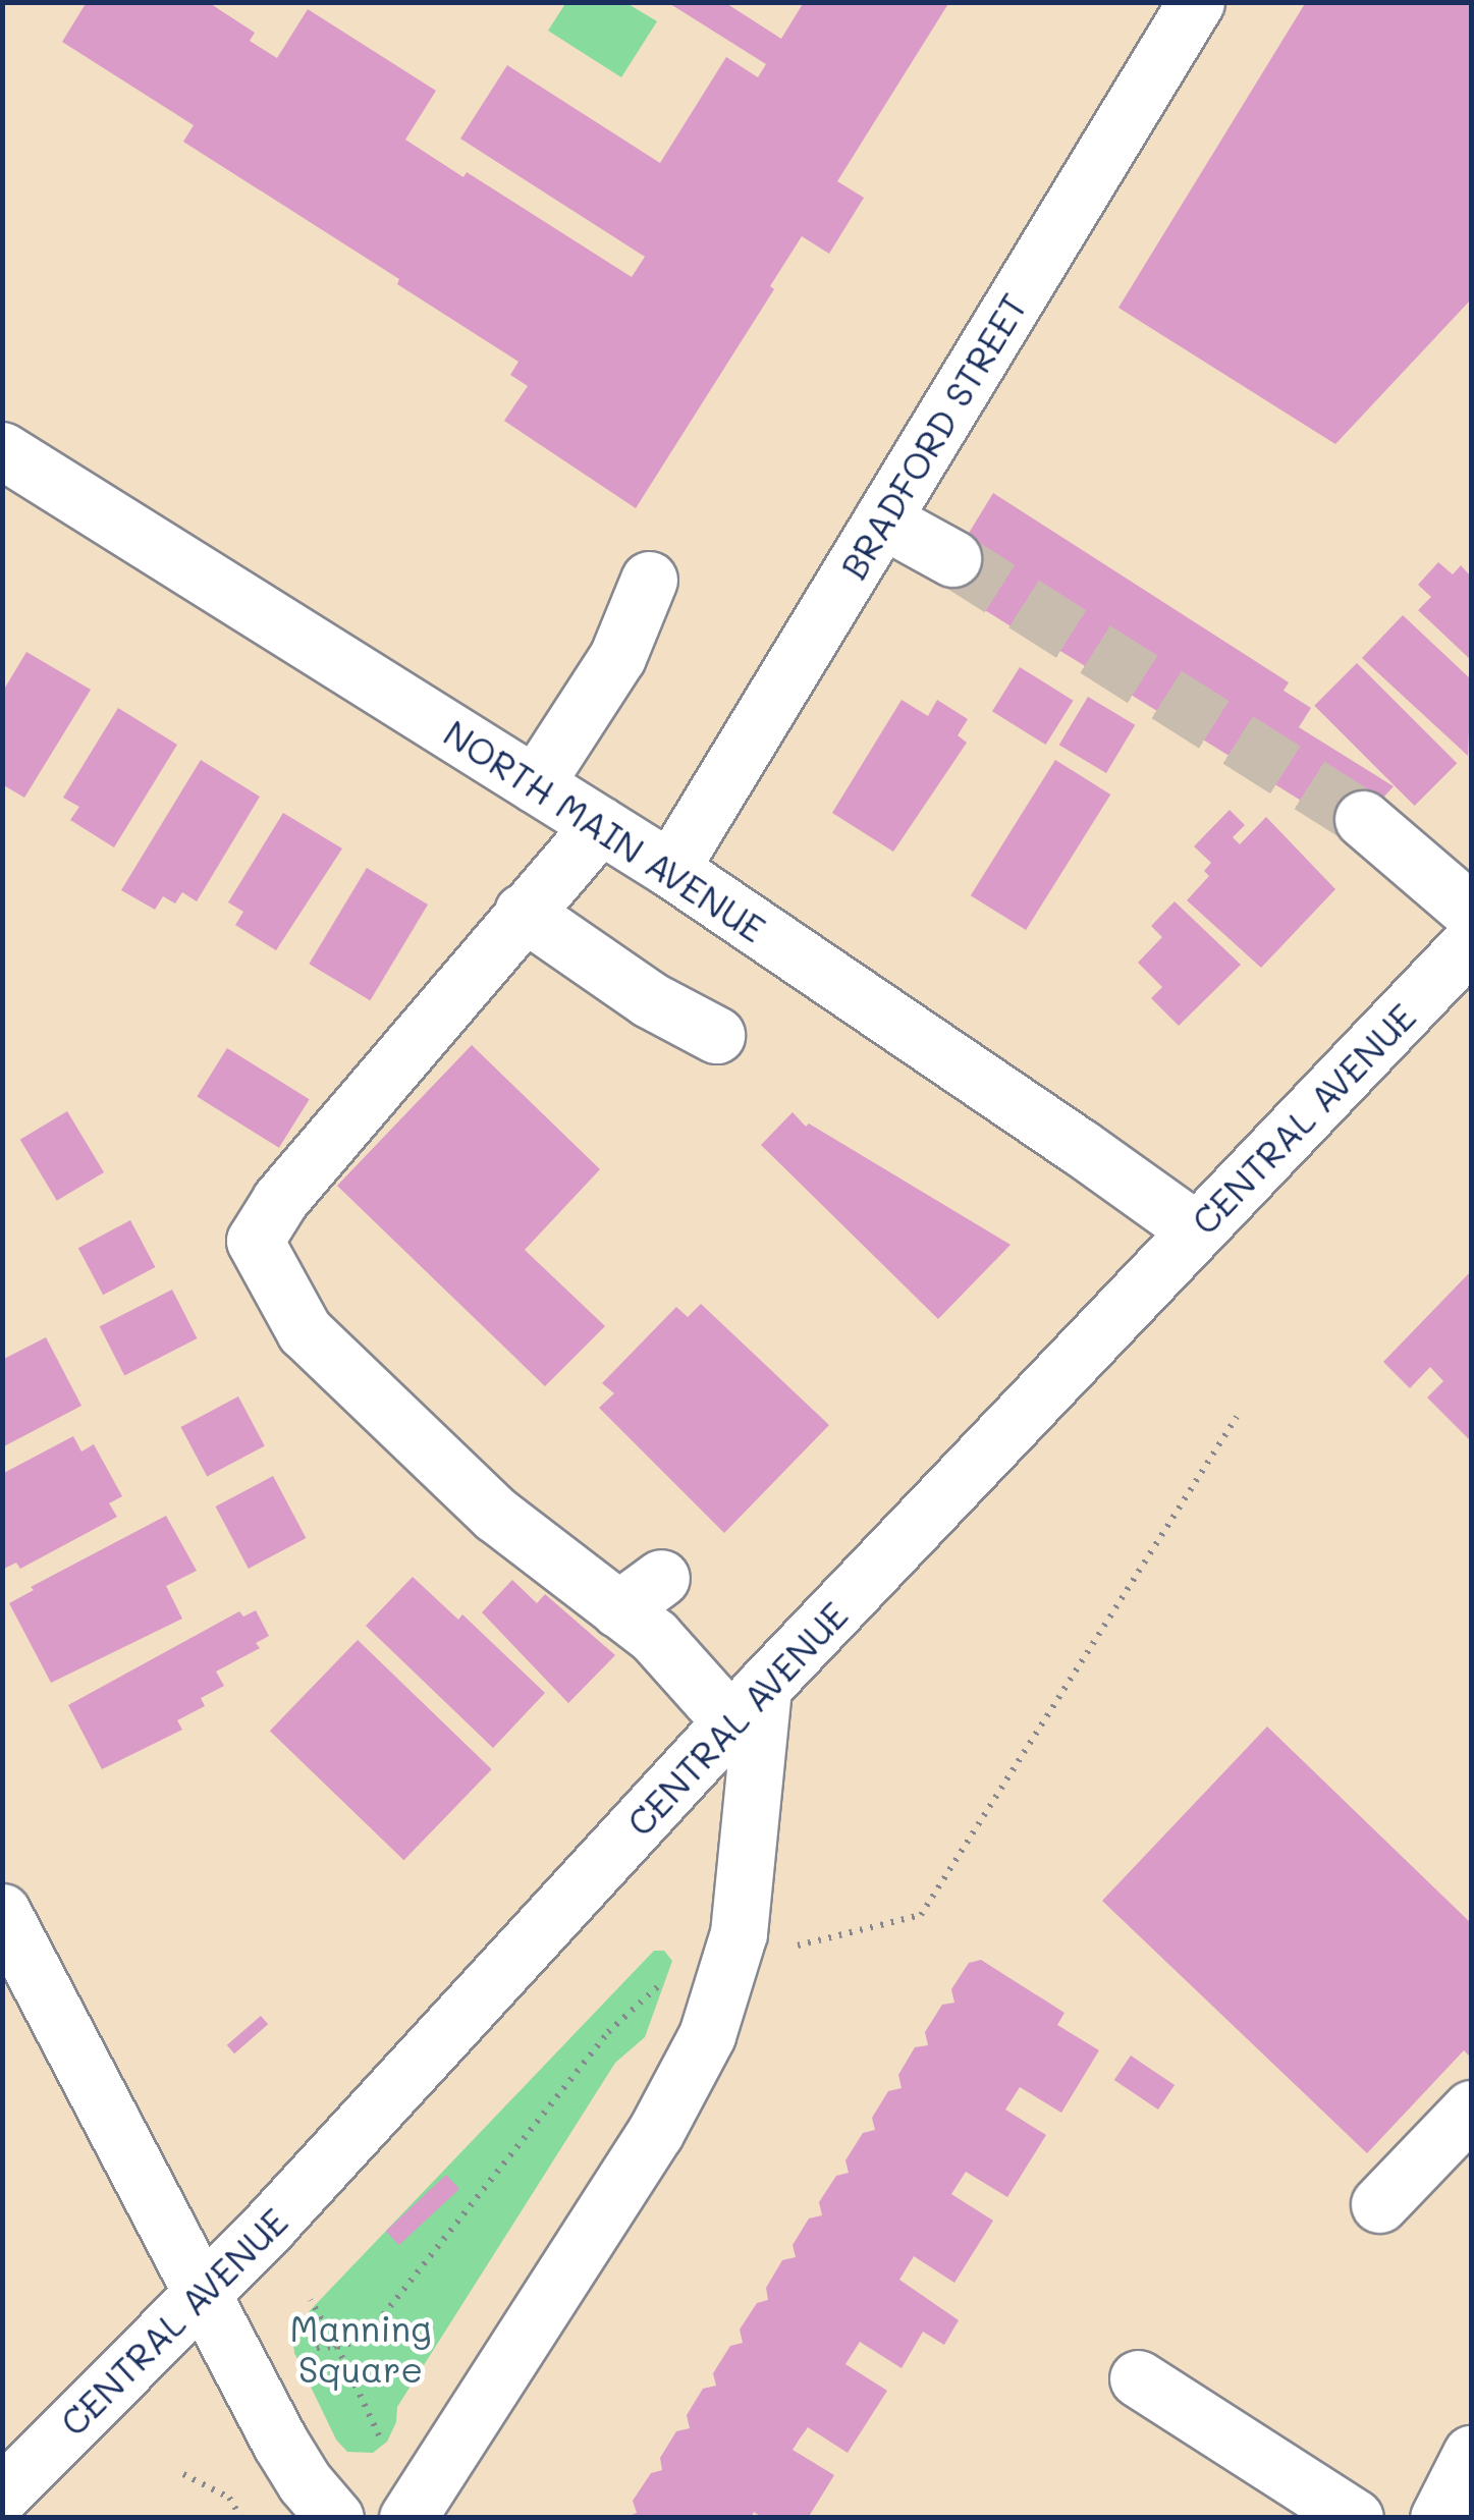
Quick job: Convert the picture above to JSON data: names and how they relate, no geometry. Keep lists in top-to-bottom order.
{
  "streets": {
    "street": ["BRADFORD STREET", "NORTH MAIN AVENUE", "CENTRAL AVENUE"]
  },
  "crossings": [
    ["BRADFORD STREET", "NORTH MAIN AVENUE"],
    ["NORTH MAIN AVENUE", "CENTRAL AVENUE"]
  ],
  "parks": ["Manning Square"]
}
